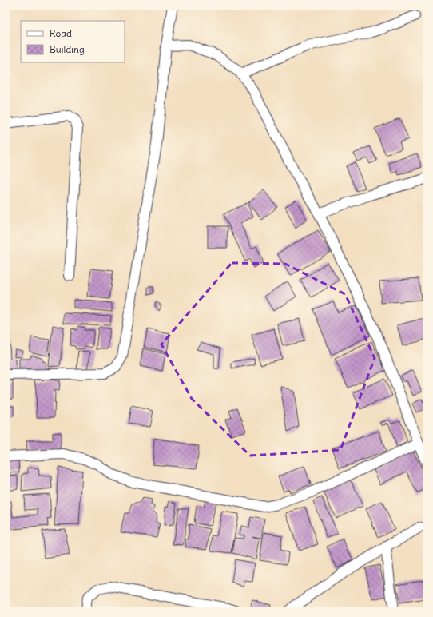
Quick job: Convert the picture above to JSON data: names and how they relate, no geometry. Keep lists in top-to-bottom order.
{
  "legend": ["Road", "Building"]
}
